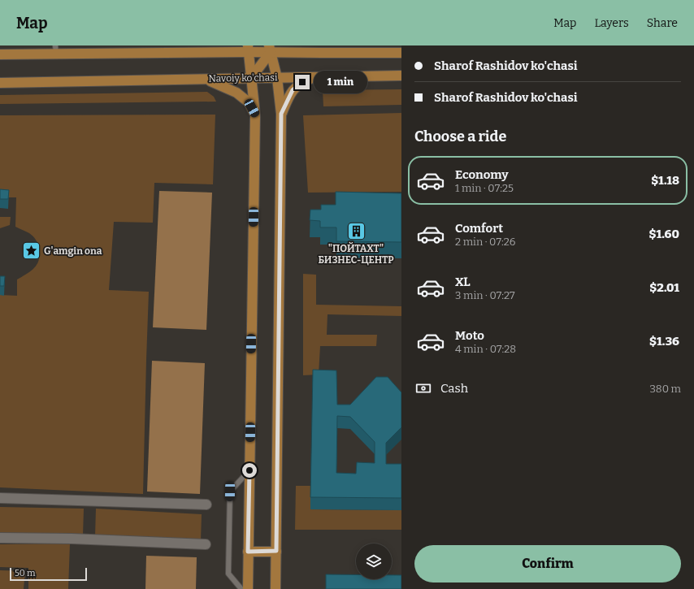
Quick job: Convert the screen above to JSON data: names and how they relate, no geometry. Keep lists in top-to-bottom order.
{
  "streets": {
    "main road": ["Navoiy ko'chasi"]
  },
  "places": {
    "building": ["\"ПОЙТАХТ\" БИЗНЕС-ЦЕНТР"],
    "place": ["G'amgin ona"]
  },
  "scale_bar": "50 m",
  "page": {
    "header": "Map",
    "nav": ["Map", "Layers", "Share"],
    "banner": ["Sharof Rashidov ko'chasi", "Sharof Rashidov ko'chasi"],
    "bubble": "1 min",
    "heading": "Choose a ride",
    "list": [
      {
        "name": "Economy",
        "note": "1 min · 07:25",
        "value": "$1.18"
      },
      {
        "name": "Comfort",
        "note": "2 min · 07:26",
        "value": "$1.60"
      },
      {
        "name": "XL",
        "note": "3 min · 07:27",
        "value": "$2.01"
      },
      {
        "name": "Moto",
        "note": "4 min · 07:28",
        "value": "$1.36"
      }
    ],
    "pay": ["Cash", "380 m"],
    "buttons": "Confirm",
    "scale": "50 m"
  }
}
